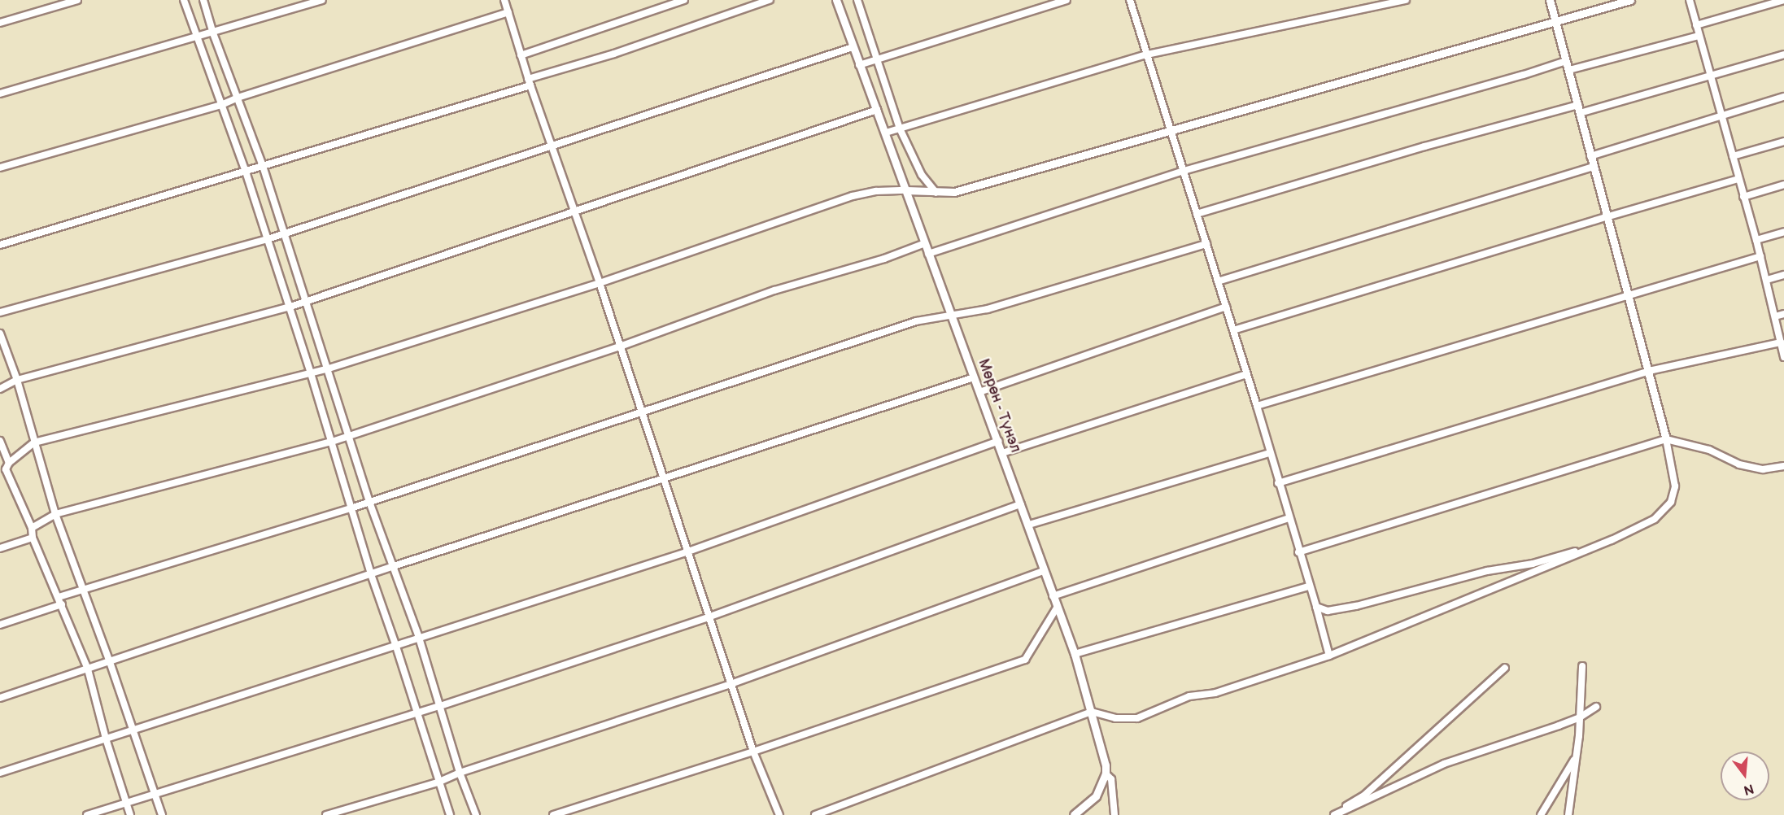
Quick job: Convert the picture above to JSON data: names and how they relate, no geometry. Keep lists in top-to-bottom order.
{
  "streets": {
    "street": ["Мөрөн - Түнэл"]
  },
  "north": "bottom"
}
